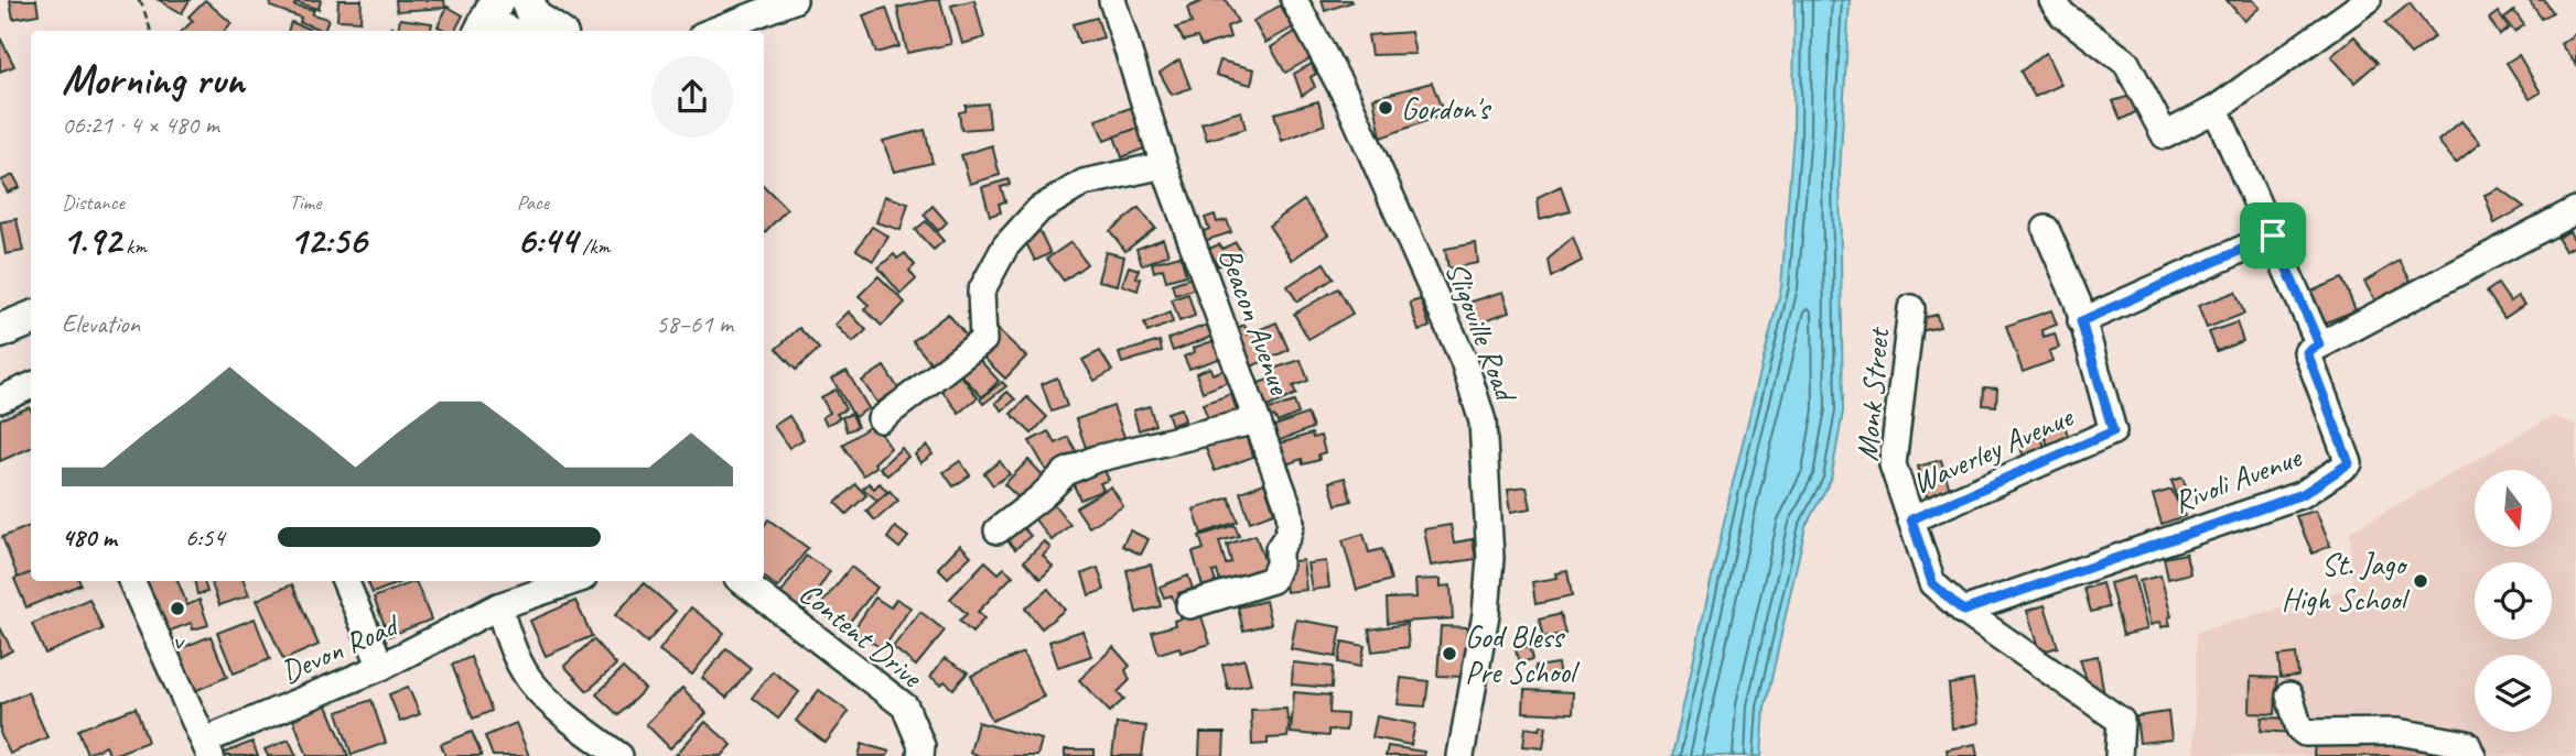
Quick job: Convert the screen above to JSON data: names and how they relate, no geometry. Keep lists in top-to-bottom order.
{
  "streets": {
    "street": [
      "Beacon Avenue",
      "Sligoville Road",
      "Monk Street",
      "Waverley Avenue",
      "Rivoli Avenue",
      "Content Drive",
      "Devon Road"
    ]
  },
  "crossings": [
    ["Monk Street", "Waverley Avenue"],
    ["Monk Street", "Rivoli Avenue"]
  ],
  "places": [
    "Gordon's",
    "St. Jago High School",
    "v",
    "God Bless Pre School"
  ],
  "north": "bottom",
  "page": {
    "heading": ["Morning run", "06:21 · 4 × 480 m"],
    "stats": [
      ["Distance", "1.92 km"],
      ["Time", "12:56"],
      ["Pace", "6:44 /km"]
    ],
    "chart": ["Elevation", "58–61 m"],
    "list": [
      {
        "name": "480 m",
        "note": "6:54"
      }
    ]
  }
}
